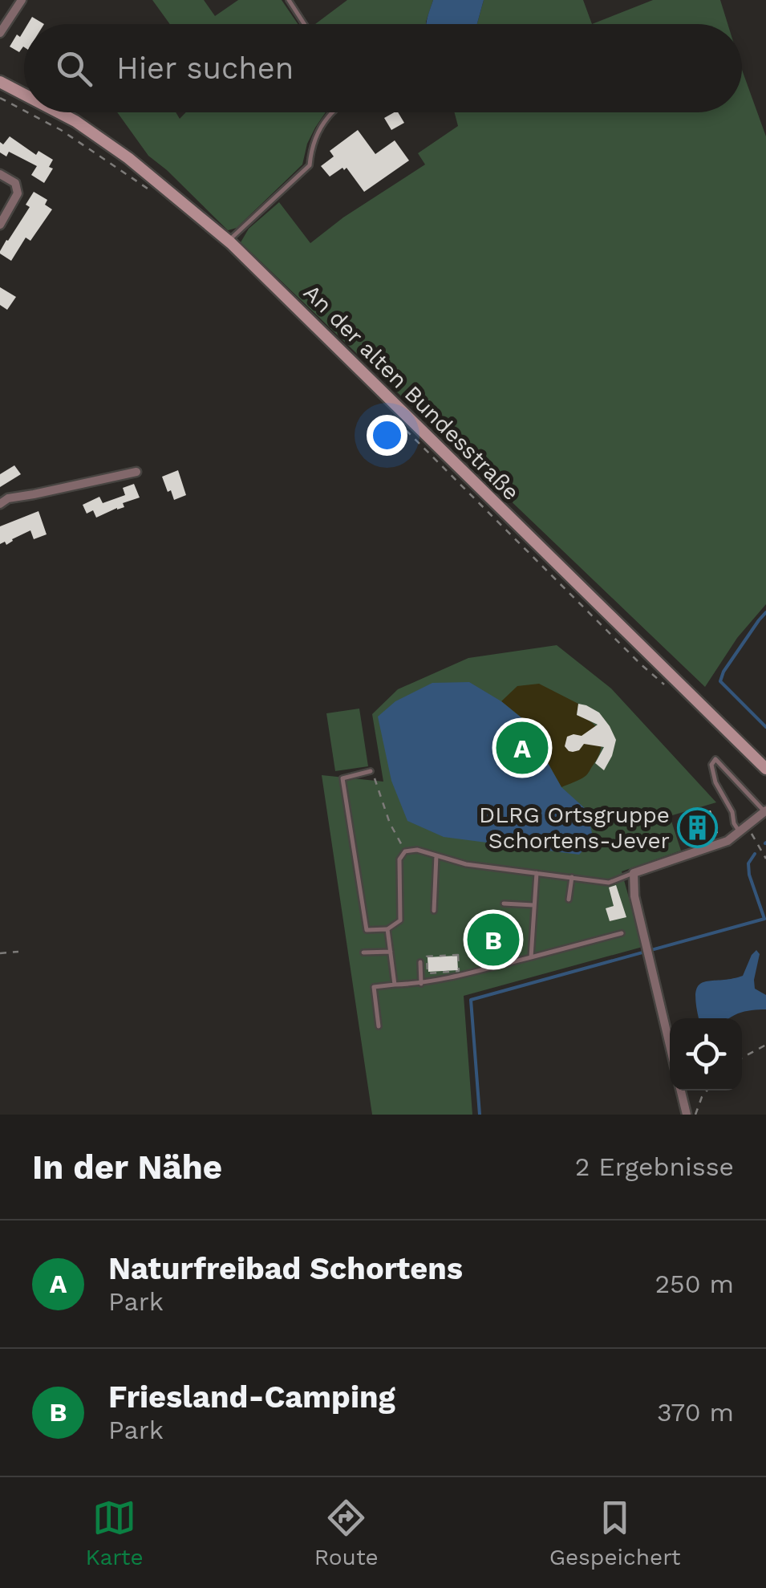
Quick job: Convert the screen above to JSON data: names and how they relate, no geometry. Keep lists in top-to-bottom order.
{
  "streets": {
    "street": ["An der alten Bundesstraße"]
  },
  "places": {
    "building": ["DLRG Ortsgruppe Schortens-Jever"]
  },
  "page": {
    "search": "Hier suchen",
    "pins": ["A", "B"],
    "heading": ["In der Nähe", "2 Ergebnisse"],
    "list": [
      {
        "mark": "A",
        "name": "Naturfreibad Schortens",
        "note": "Park",
        "value": "250 m"
      },
      {
        "mark": "B",
        "name": "Friesland-Camping",
        "note": "Park",
        "value": "370 m"
      }
    ],
    "nav": ["Karte", "Route", "Gespeichert"]
  }
}
